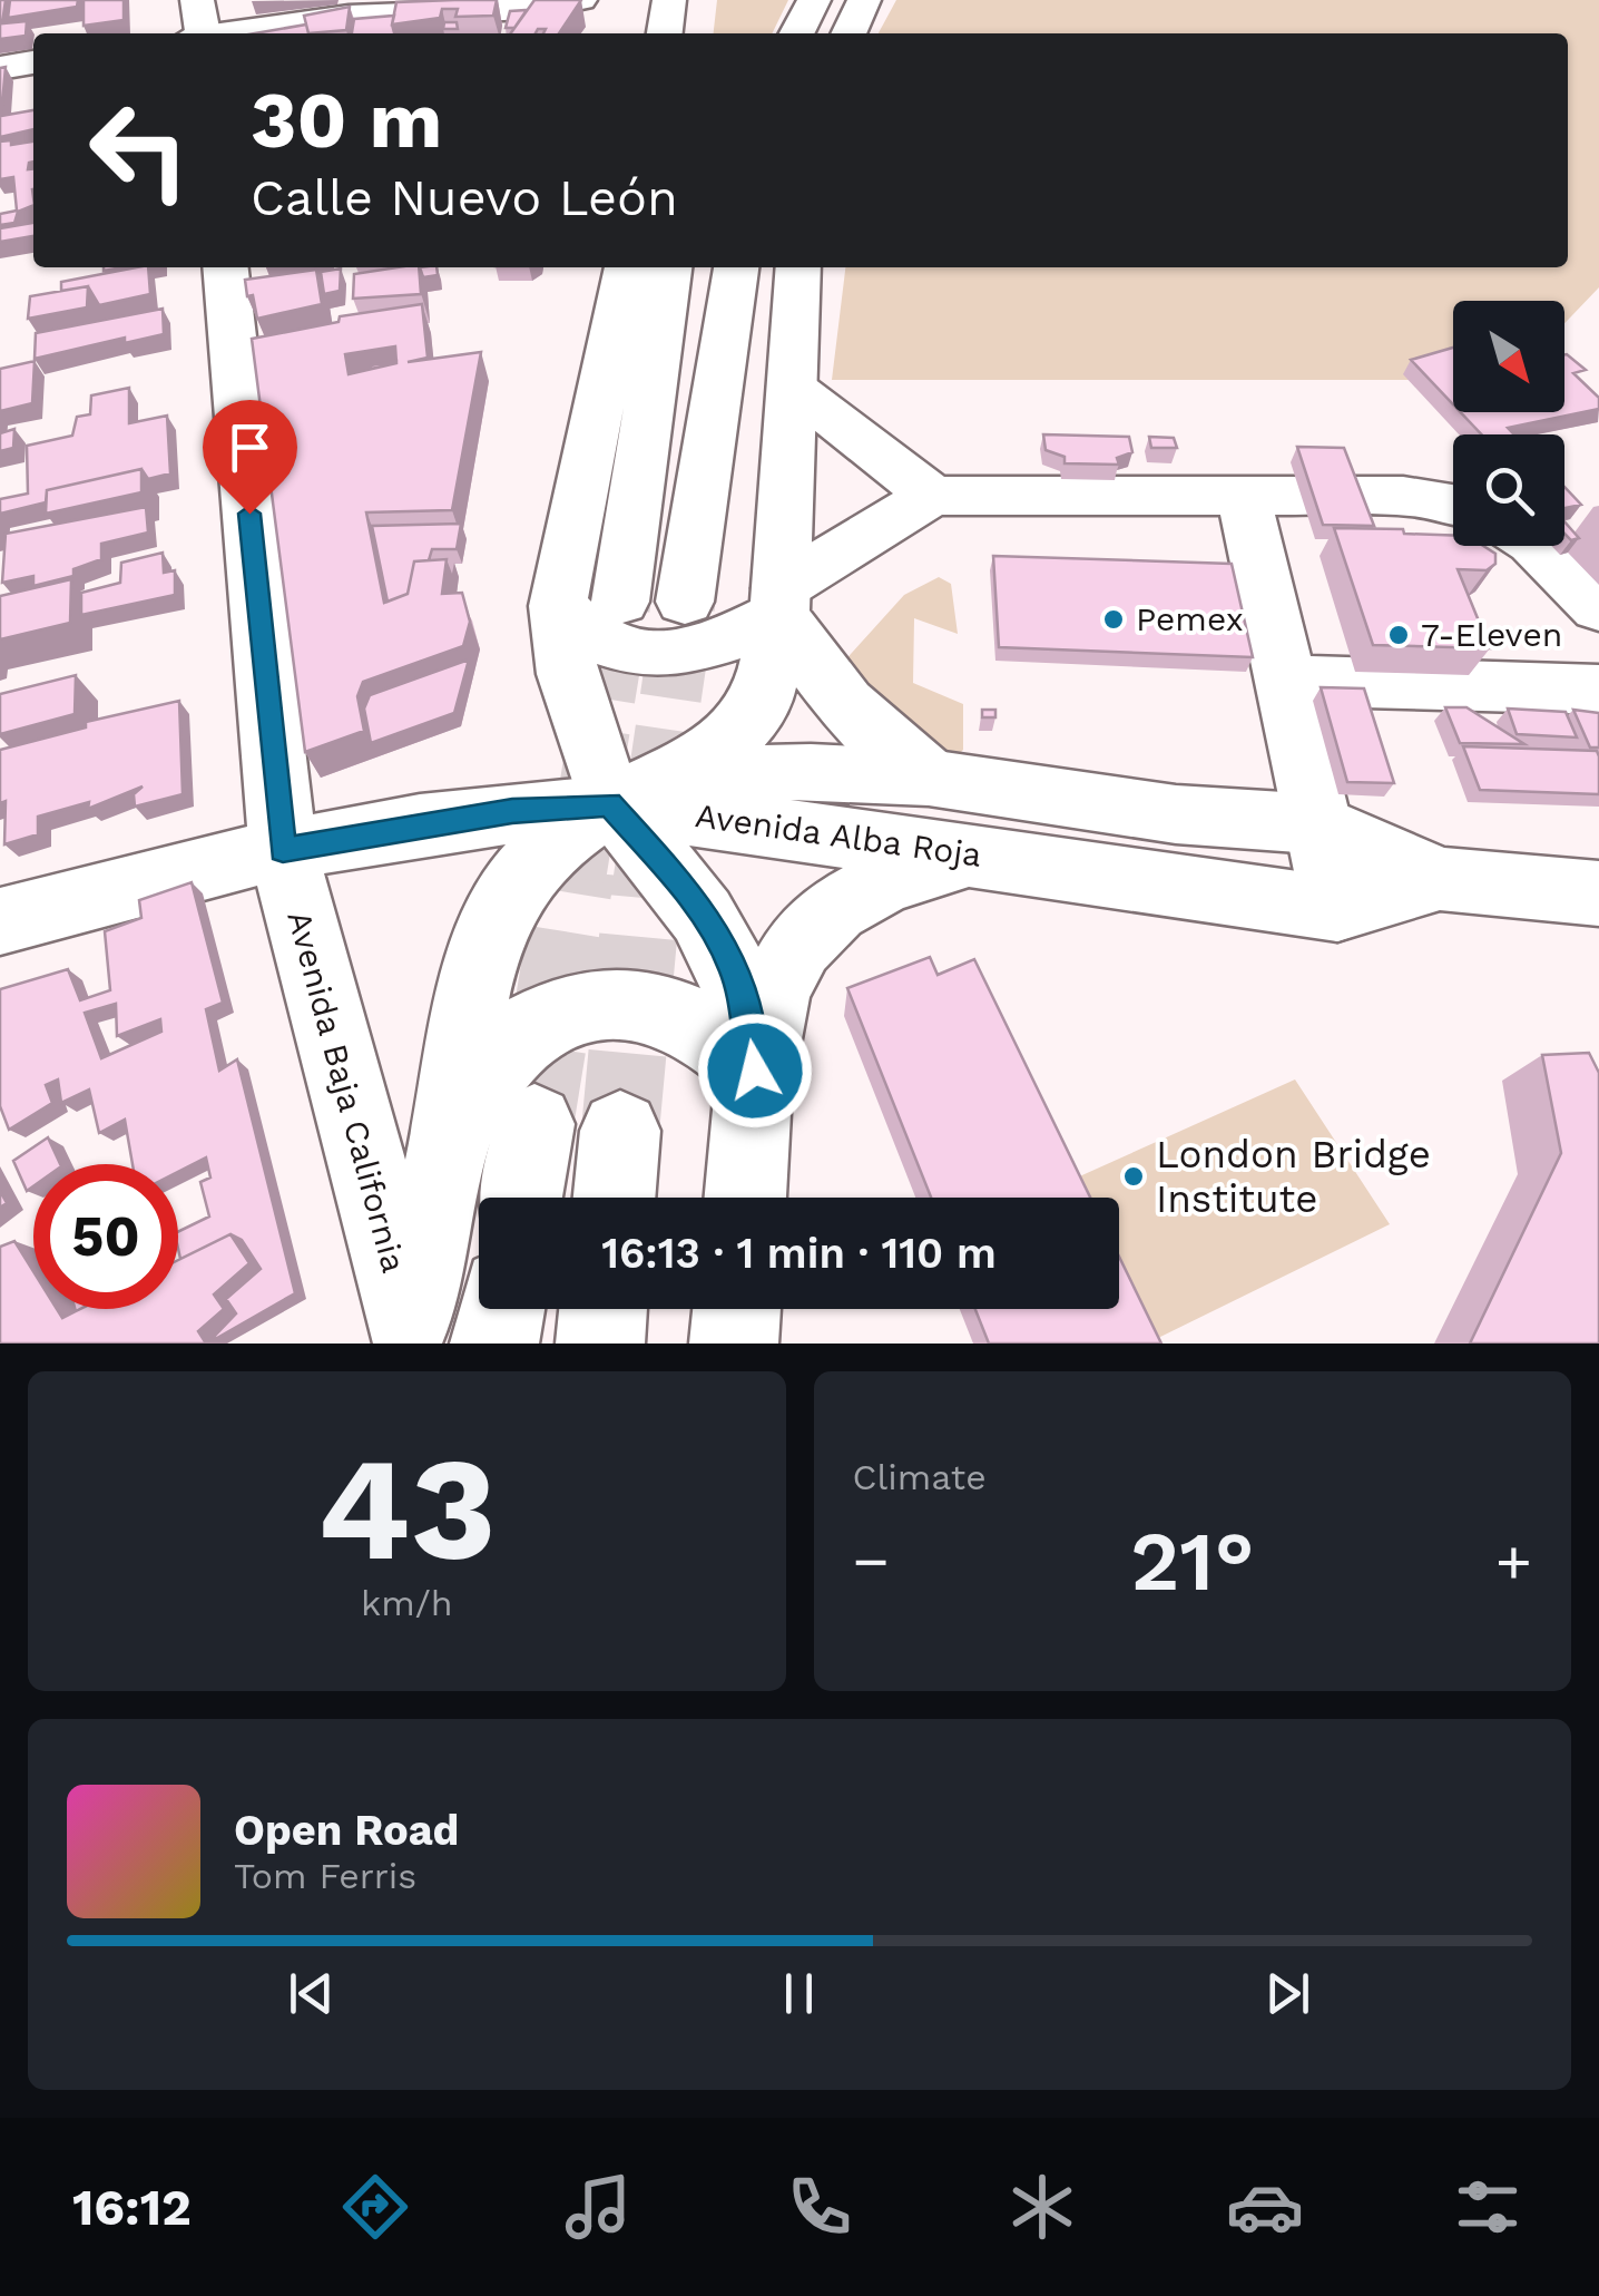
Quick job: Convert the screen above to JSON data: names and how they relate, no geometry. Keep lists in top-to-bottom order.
{
  "streets": {
    "main road": ["Avenida Alba Roja", "Avenida Baja California"]
  },
  "places": ["Pemex", "7-Eleven", "London Bridge Institute"],
  "north": "bottom right",
  "page": {
    "turn": ["30 m", "Calle Nuevo León"],
    "limit": "50",
    "trip": "16:13 · 1 min · 110 m",
    "tile": [
      ["43", "km/h"],
      "Climate"
    ],
    "heat": ["−", "21°", "+"],
    "song": ["Open Road", "Tom Ferris"],
    "tabs": "16:12"
  }
}
